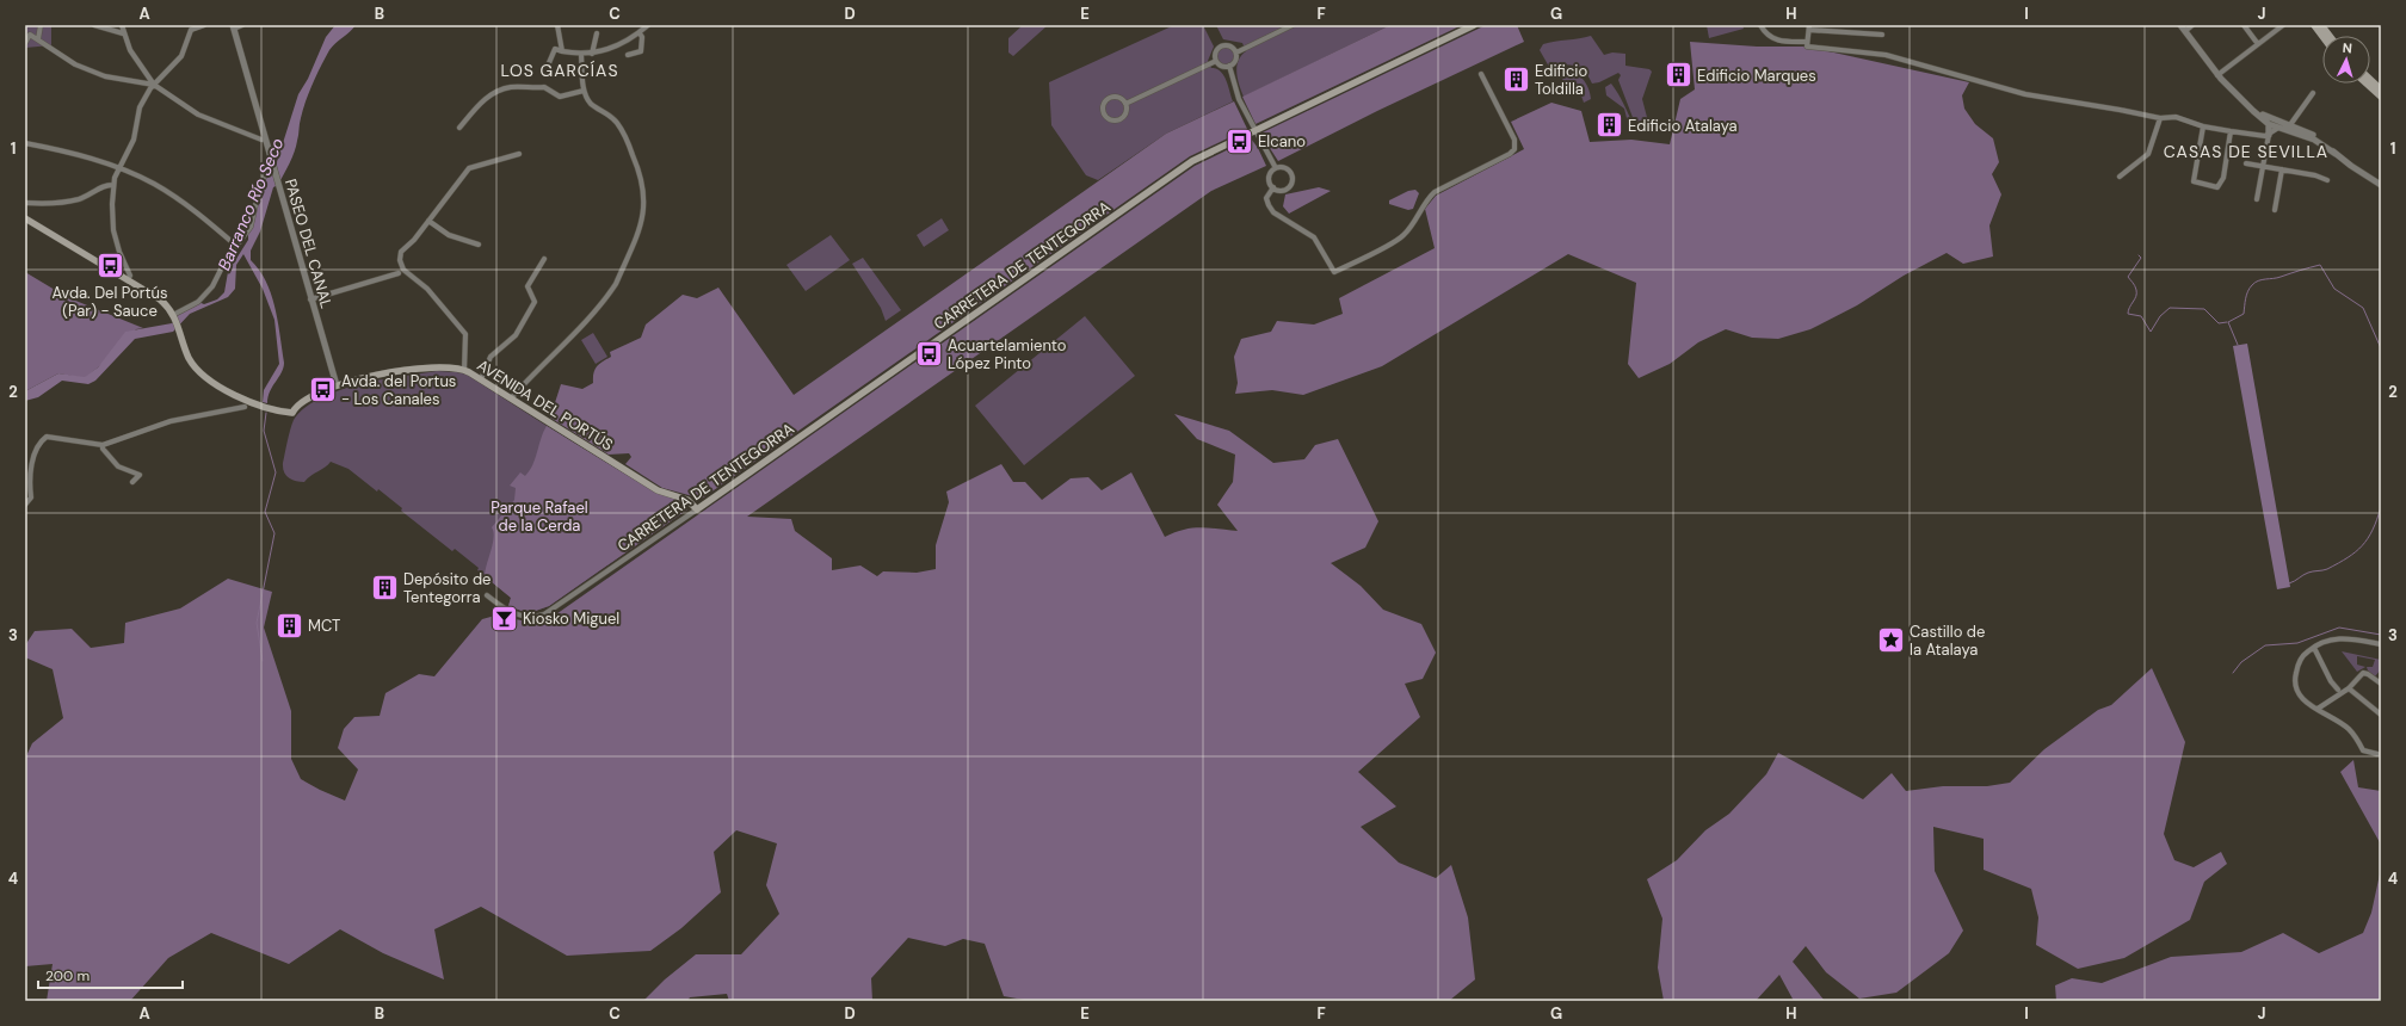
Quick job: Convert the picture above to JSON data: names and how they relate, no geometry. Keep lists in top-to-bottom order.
{
  "streets": {
    "main road": ["CARRETERA DE TENTEGORRA", "AVENIDA DEL PORTÚS"],
    "street": ["PASEO DEL CANAL"]
  },
  "crossings": [
    ["PASEO DEL CANAL", "AVENIDA DEL PORTÚS"],
    ["CARRETERA DE TENTEGORRA", "AVENIDA DEL PORTÚS"]
  ],
  "districts": ["LOS GARCÍAS", "CASAS DE SEVILLA"],
  "water": ["Barranco Río Seco"],
  "parks": ["Parque Rafael de la Cerda"],
  "places": {
    "building": [
      "Edificio Marques",
      "Edificio Toldilla",
      "Edificio Atalaya",
      "Depósito de Tentegorra",
      "MCT"
    ],
    "bus stop": [
      "Elcano",
      "Avda. Del Portús (Par) - Sauce",
      "Acuartelamiento López Pinto",
      "Avda. del Portus - Los Canales"
    ],
    "bar": ["Kiosko Miguel"],
    "place": ["Castillo de la Atalaya"]
  },
  "scale_bar": "200 m",
  "north": "top",
  "grid": {
    "columns": [
      "A",
      "B",
      "C",
      "D",
      "E",
      "F",
      "G",
      "H",
      "I",
      "J"
    ],
    "rows": [
      "1",
      "2",
      "3",
      "4"
    ]
  }
}
